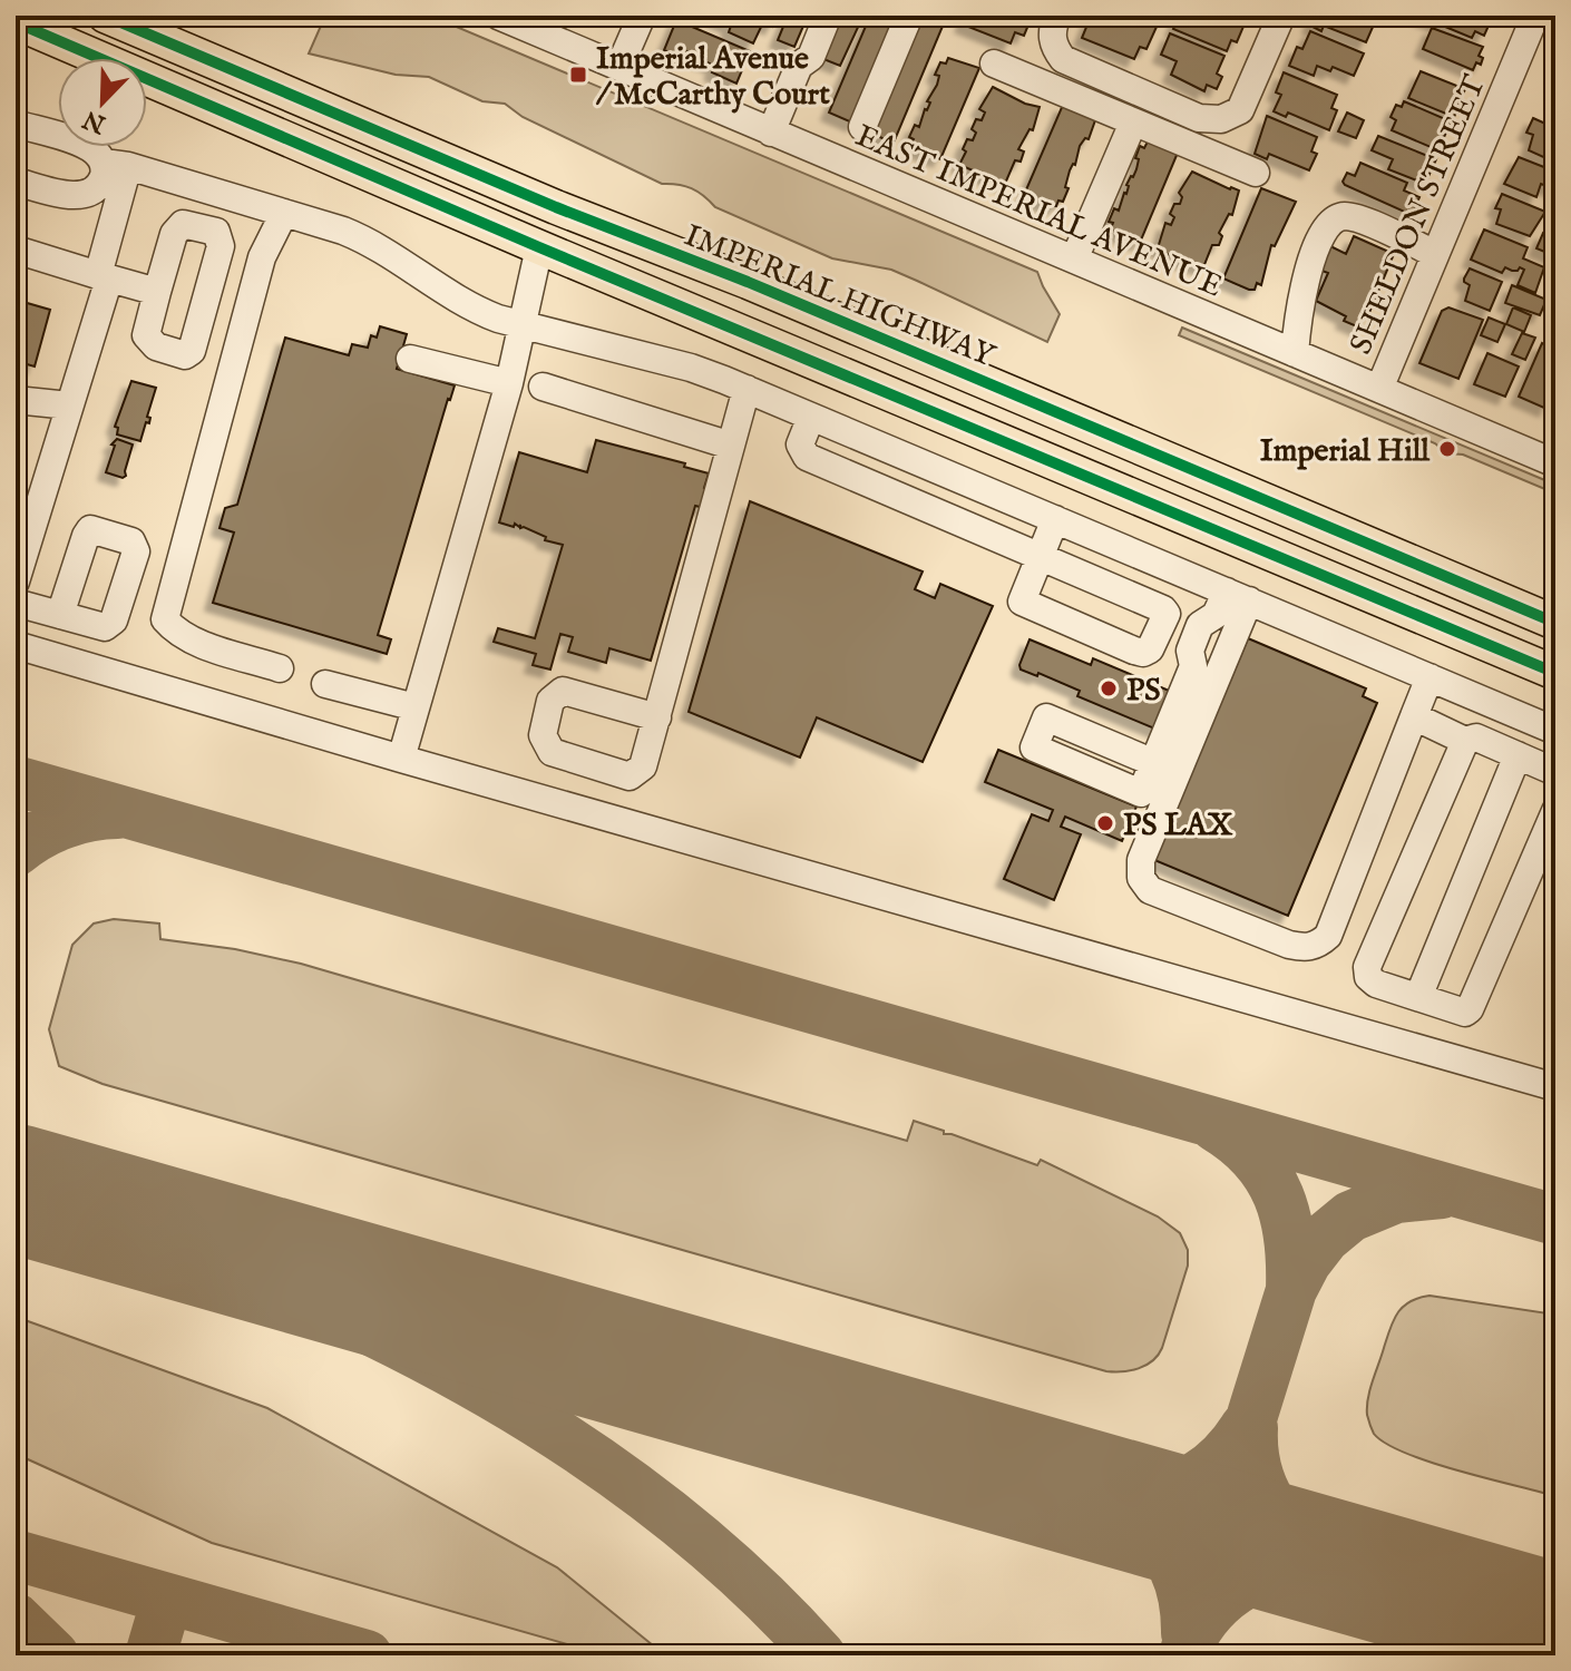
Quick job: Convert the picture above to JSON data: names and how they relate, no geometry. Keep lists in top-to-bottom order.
{
  "streets": {
    "main road": ["IMPERIAL HIGHWAY"],
    "street": ["EAST IMPERIAL AVENUE", "SHELDON STREET"]
  },
  "crossings": [
    ["EAST IMPERIAL AVENUE", "SHELDON STREET"]
  ],
  "places": {
    "transit": ["Imperial Avenue / McCarthy Court"],
    "other": ["Imperial Hill", "PS", "PS LAX"]
  },
  "north": "bottom left"
}
